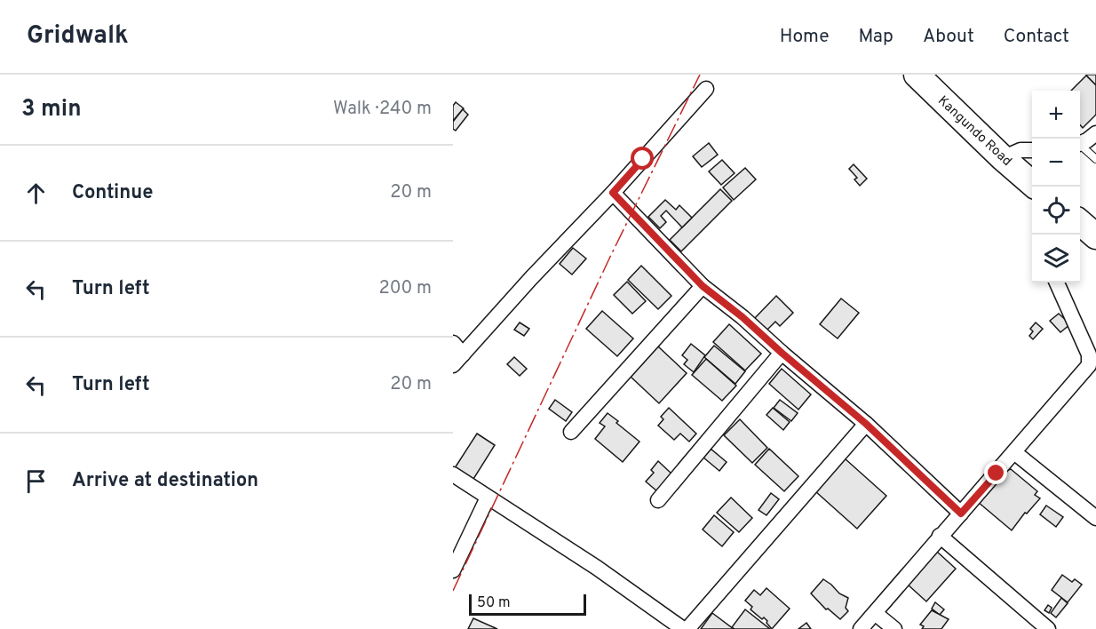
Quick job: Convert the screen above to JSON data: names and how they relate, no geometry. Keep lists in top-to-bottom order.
{
  "streets": {
    "highway": ["Kangundo Road"]
  },
  "scale_bar": "50 m",
  "page": {
    "header": "Gridwalk",
    "nav": [
      "Home",
      "Map",
      "About",
      "Contact"
    ],
    "heading": ["3 min", "Walk · 240 m"],
    "map_buttons": ["+", "−"],
    "list": [
      ["Continue", "20 m"],
      ["Turn left", "200 m"],
      ["Turn left", "20 m"],
      "Arrive at destination"
    ],
    "scale": "50 m"
  }
}
